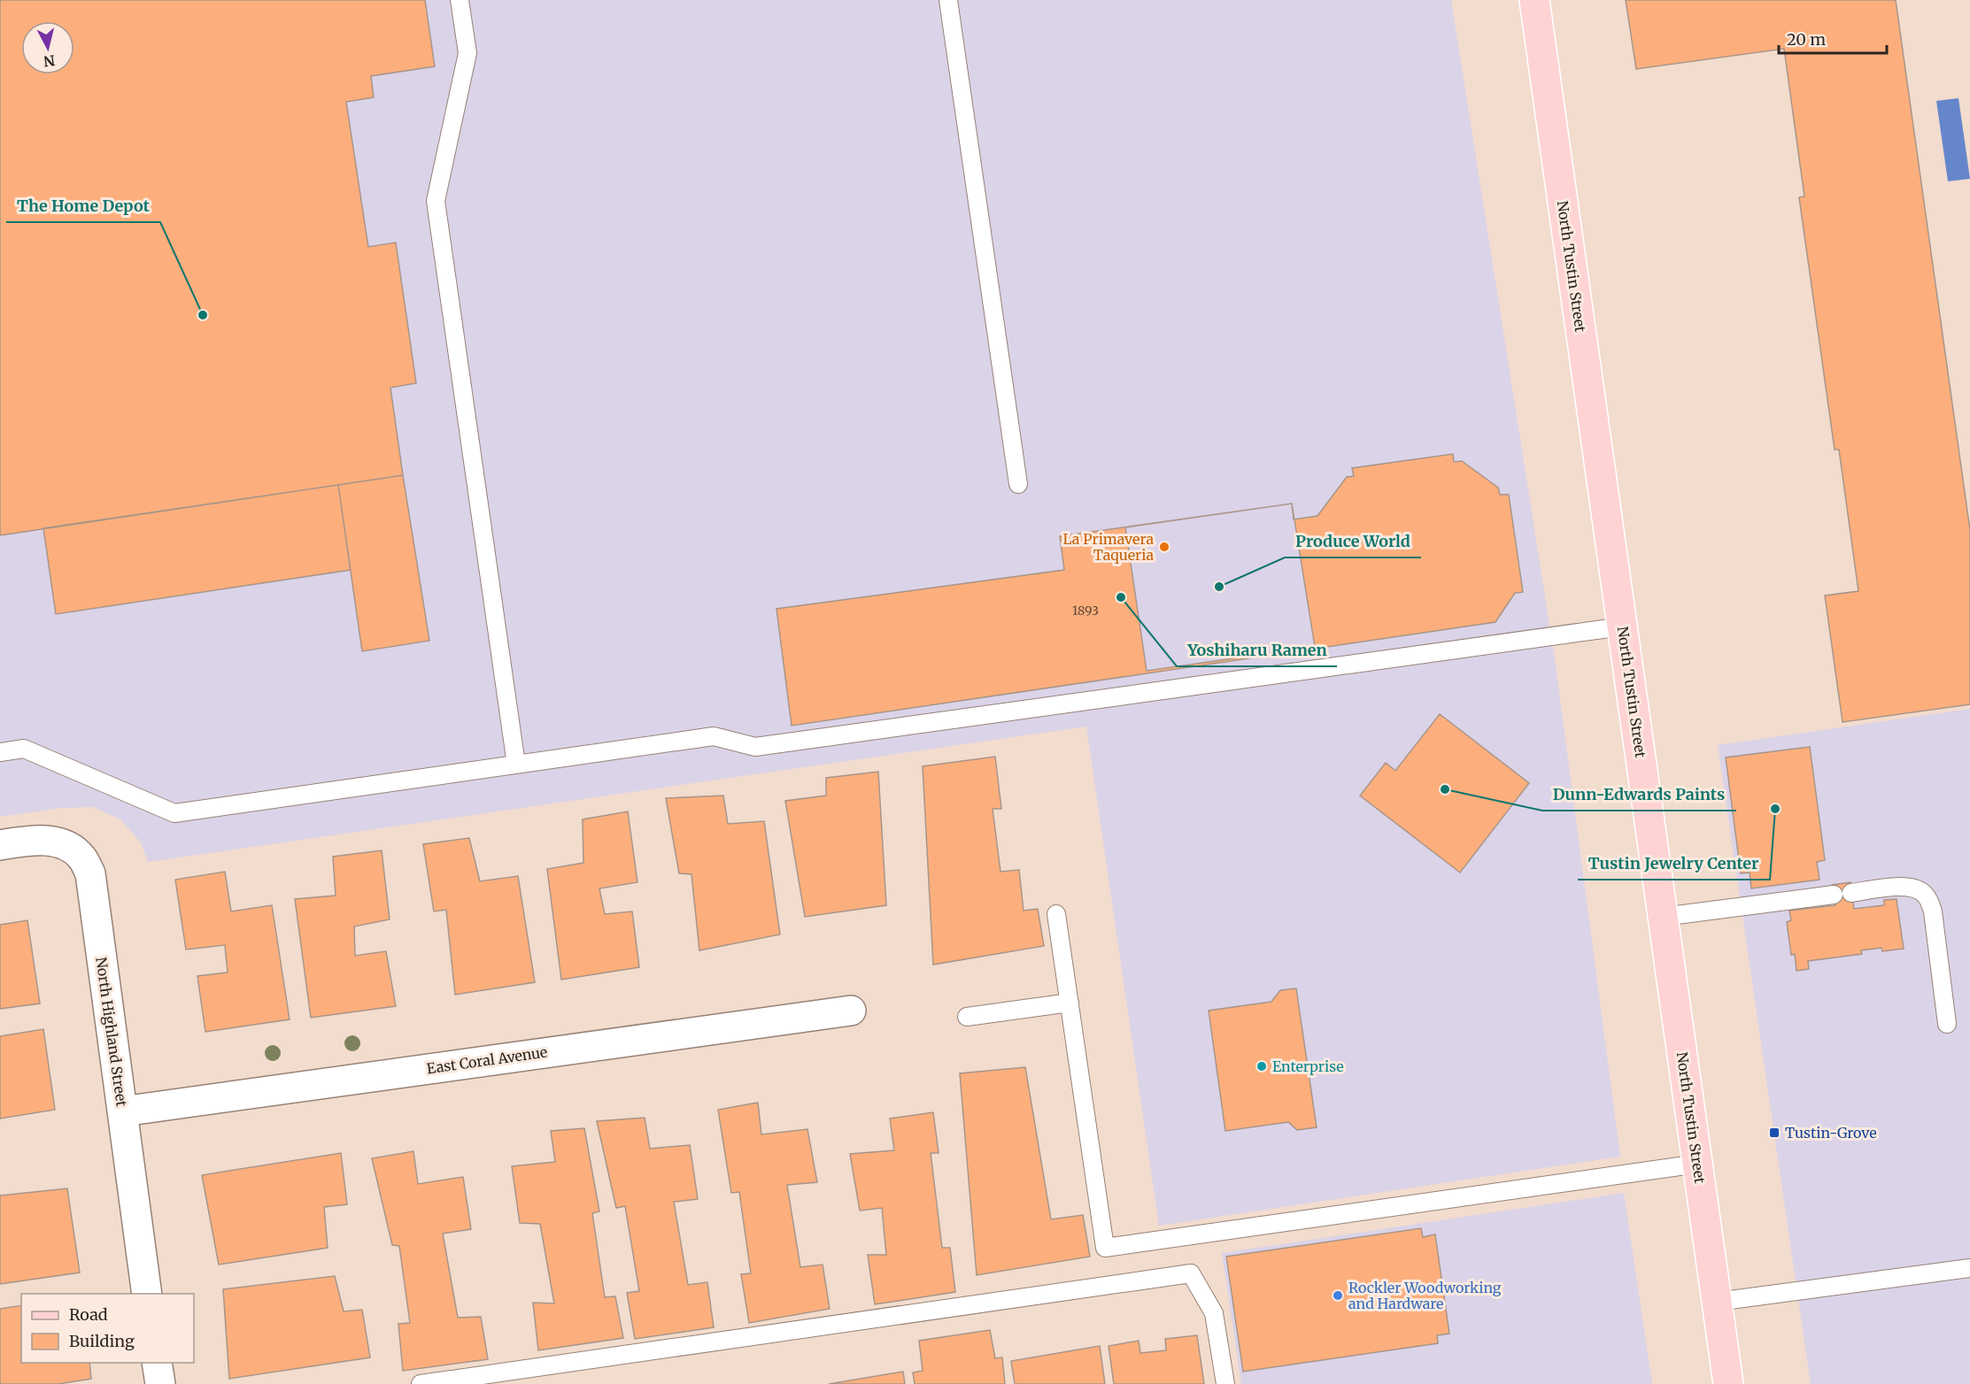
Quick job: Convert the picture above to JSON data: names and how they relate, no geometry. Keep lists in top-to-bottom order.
{
  "streets": {
    "main road": ["North Tustin Street"],
    "street": ["North Highland Street", "East Coral Avenue"]
  },
  "crossings": [
    ["North Highland Street", "East Coral Avenue"]
  ],
  "places": {
    "other": [
      "The Home Depot",
      "La Primavera Taqueria",
      "Produce World",
      "Yoshiharu Ramen",
      "Dunn-Edwards Paints",
      "Tustin Jewelry Center",
      "Enterprise",
      "Rockler Woodworking and Hardware"
    ],
    "transit": ["Tustin-Grove"]
  },
  "house_numbers": ["1893"],
  "legend": ["Road", "Building"],
  "scale_bar": "20 m",
  "north": "bottom"
}
